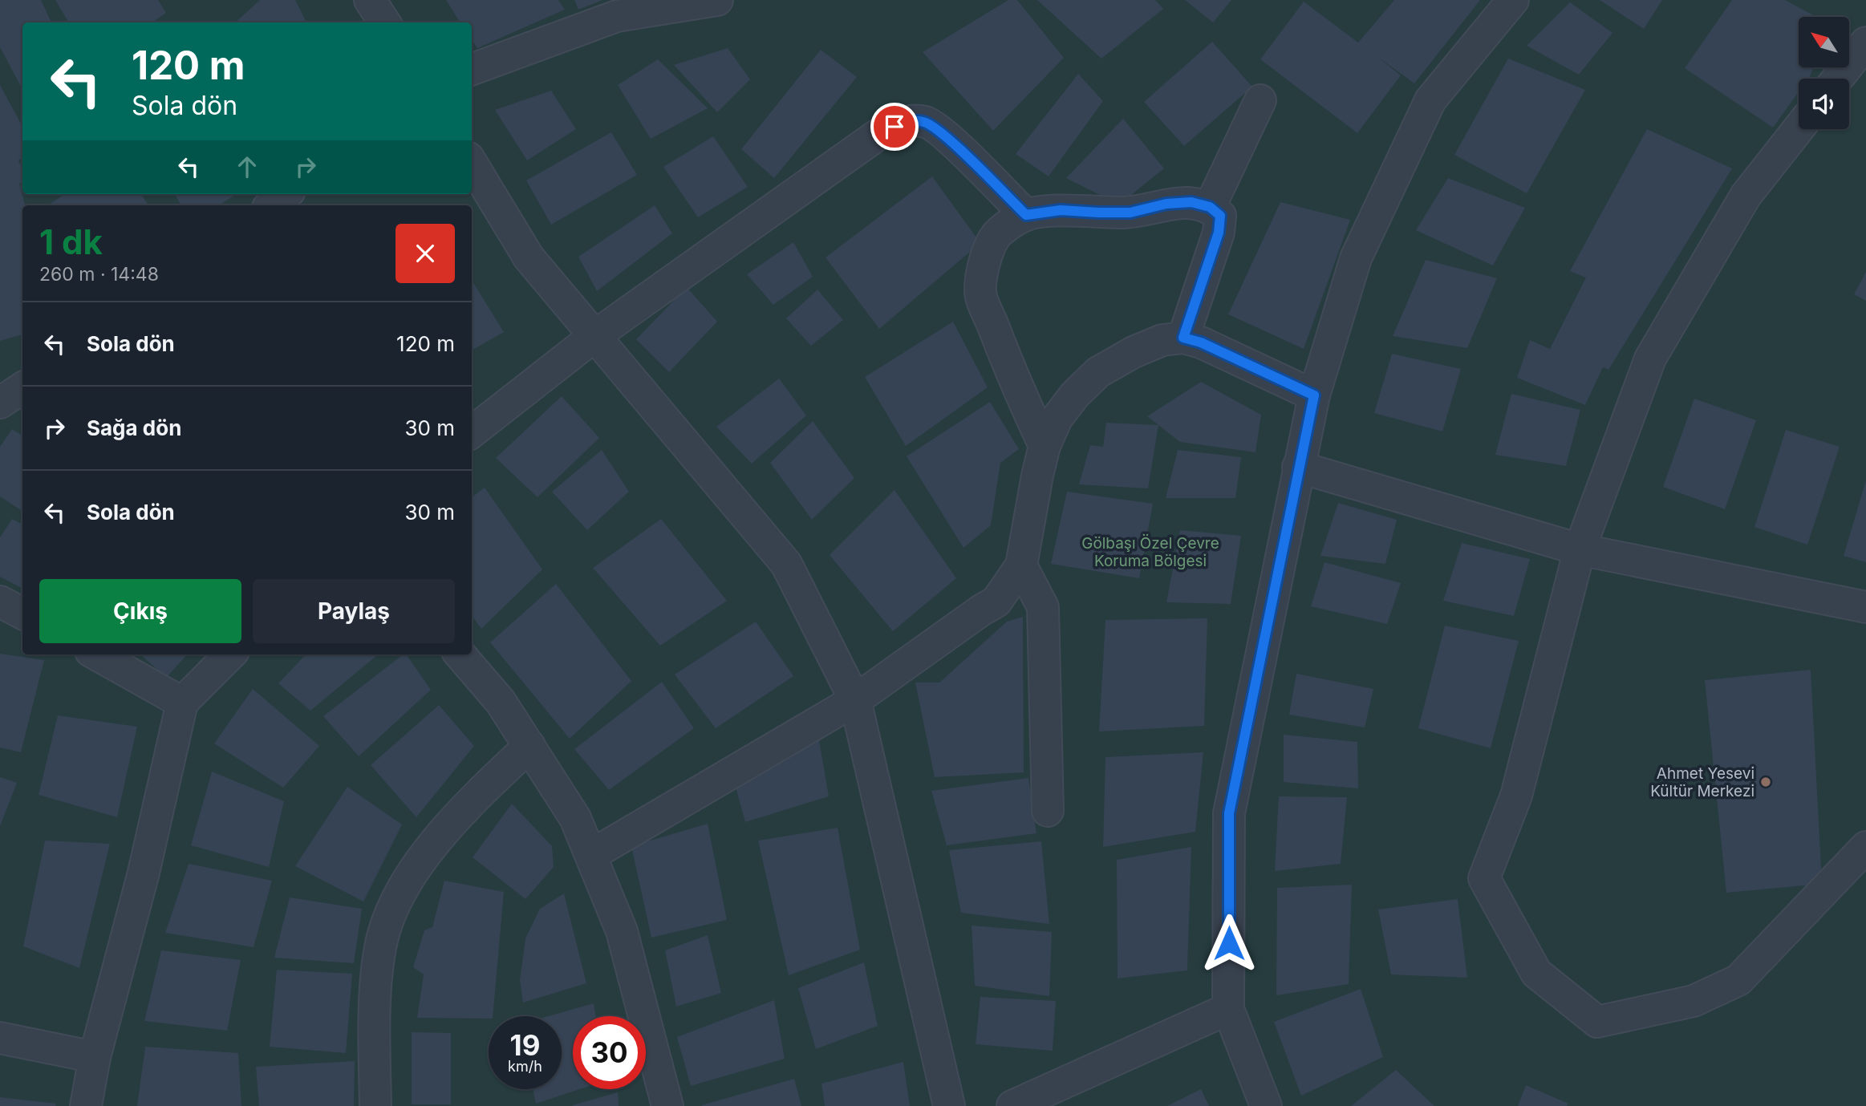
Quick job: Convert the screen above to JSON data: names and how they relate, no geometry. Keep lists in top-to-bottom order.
{
  "parks": ["Gölbaşı Özel Çevre Koruma Bölgesi"],
  "places": ["Ahmet Yesevi Kültür Merkezi"],
  "north": "top left",
  "page": {
    "turn": ["120 m", "Sola dön"],
    "heading": ["1 dk", "260 m · 14:48"],
    "list": [
      {
        "name": "Sola dön",
        "value": "120 m"
      },
      {
        "name": "Sağa dön",
        "value": "30 m"
      },
      {
        "name": "Sola dön",
        "value": "30 m"
      }
    ],
    "buttons": ["Çıkış", "Paylaş"],
    "speed": "19 km/h",
    "limit": "30"
  }
}
